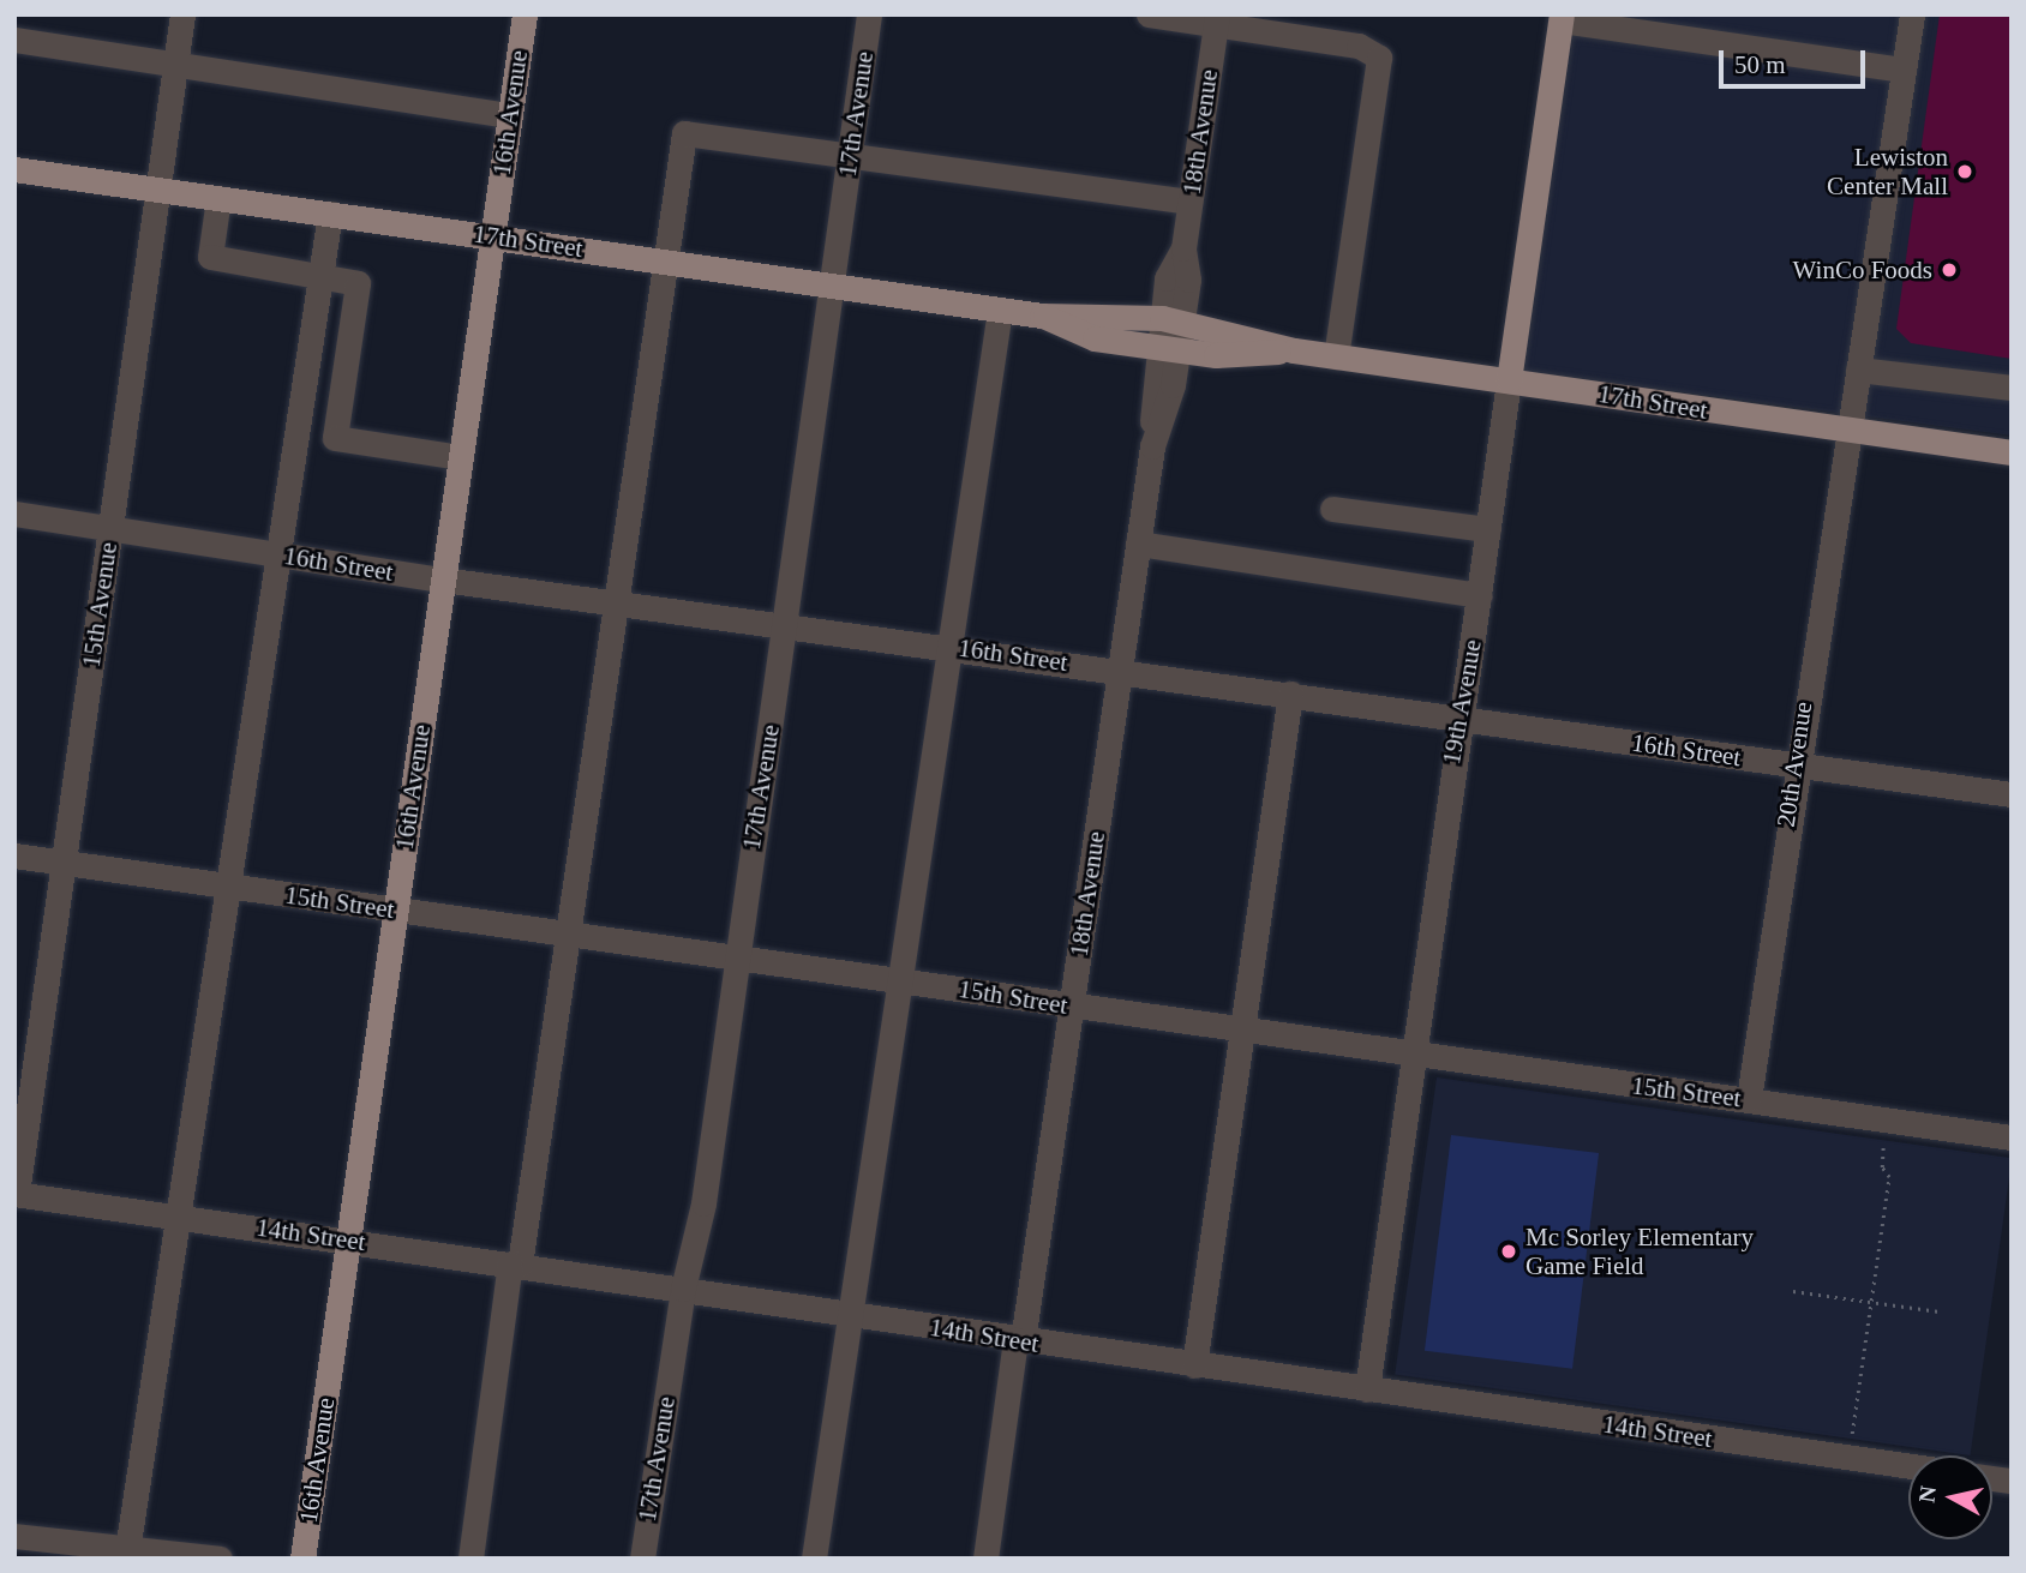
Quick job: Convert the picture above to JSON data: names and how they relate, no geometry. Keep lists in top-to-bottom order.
{
  "streets": {
    "main road": ["16th Avenue", "17th Street", "19th Avenue"],
    "street": [
      "17th Avenue",
      "18th Avenue",
      "16th Street",
      "15th Avenue",
      "20th Avenue",
      "15th Street",
      "14th Street"
    ]
  },
  "crossings": [
    ["16th Avenue", "17th Street"],
    ["16th Avenue", "16th Street"],
    ["16th Avenue", "15th Street"],
    ["16th Avenue", "14th Street"],
    ["17th Avenue", "17th Street"],
    ["17th Avenue", "16th Street"],
    ["17th Avenue", "15th Street"],
    ["17th Avenue", "14th Street"],
    ["18th Avenue", "17th Street"],
    ["18th Avenue", "16th Street"],
    ["18th Avenue", "15th Street"],
    ["18th Avenue", "14th Street"],
    ["17th Street", "15th Avenue"],
    ["17th Street", "19th Avenue"],
    ["17th Street", "20th Avenue"],
    ["16th Street", "15th Avenue"],
    ["16th Street", "19th Avenue"],
    ["16th Street", "20th Avenue"],
    ["15th Avenue", "15th Street"],
    ["15th Avenue", "14th Street"],
    ["19th Avenue", "15th Street"],
    ["19th Avenue", "14th Street"],
    ["20th Avenue", "15th Street"]
  ],
  "places": ["Lewiston Center Mall", "WinCo Foods", "Mc Sorley Elementary Game Field"],
  "scale_bar": "50 m",
  "north": "left"
}
